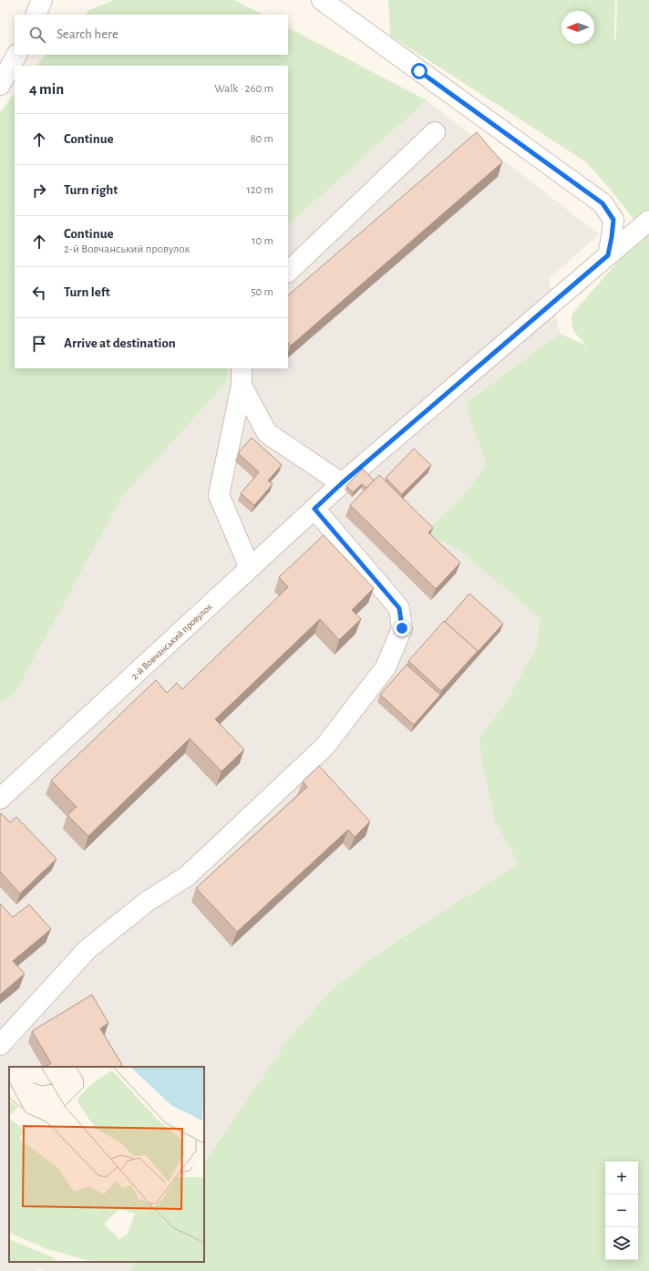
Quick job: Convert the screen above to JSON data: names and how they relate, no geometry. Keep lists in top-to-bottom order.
{
  "streets": {
    "street": ["2-й Вовчанський провулок"]
  },
  "north": "left",
  "page": {
    "search": "Search here",
    "heading": ["4 min", "Walk · 260 m"],
    "list": [
      ["Continue", "80 m"],
      ["Turn right", "120 m"],
      ["Continue", "2-й Вовчанський провулок", "10 m"],
      ["Turn left", "50 m"],
      "Arrive at destination"
    ],
    "map_buttons": ["+", "−"]
  }
}
